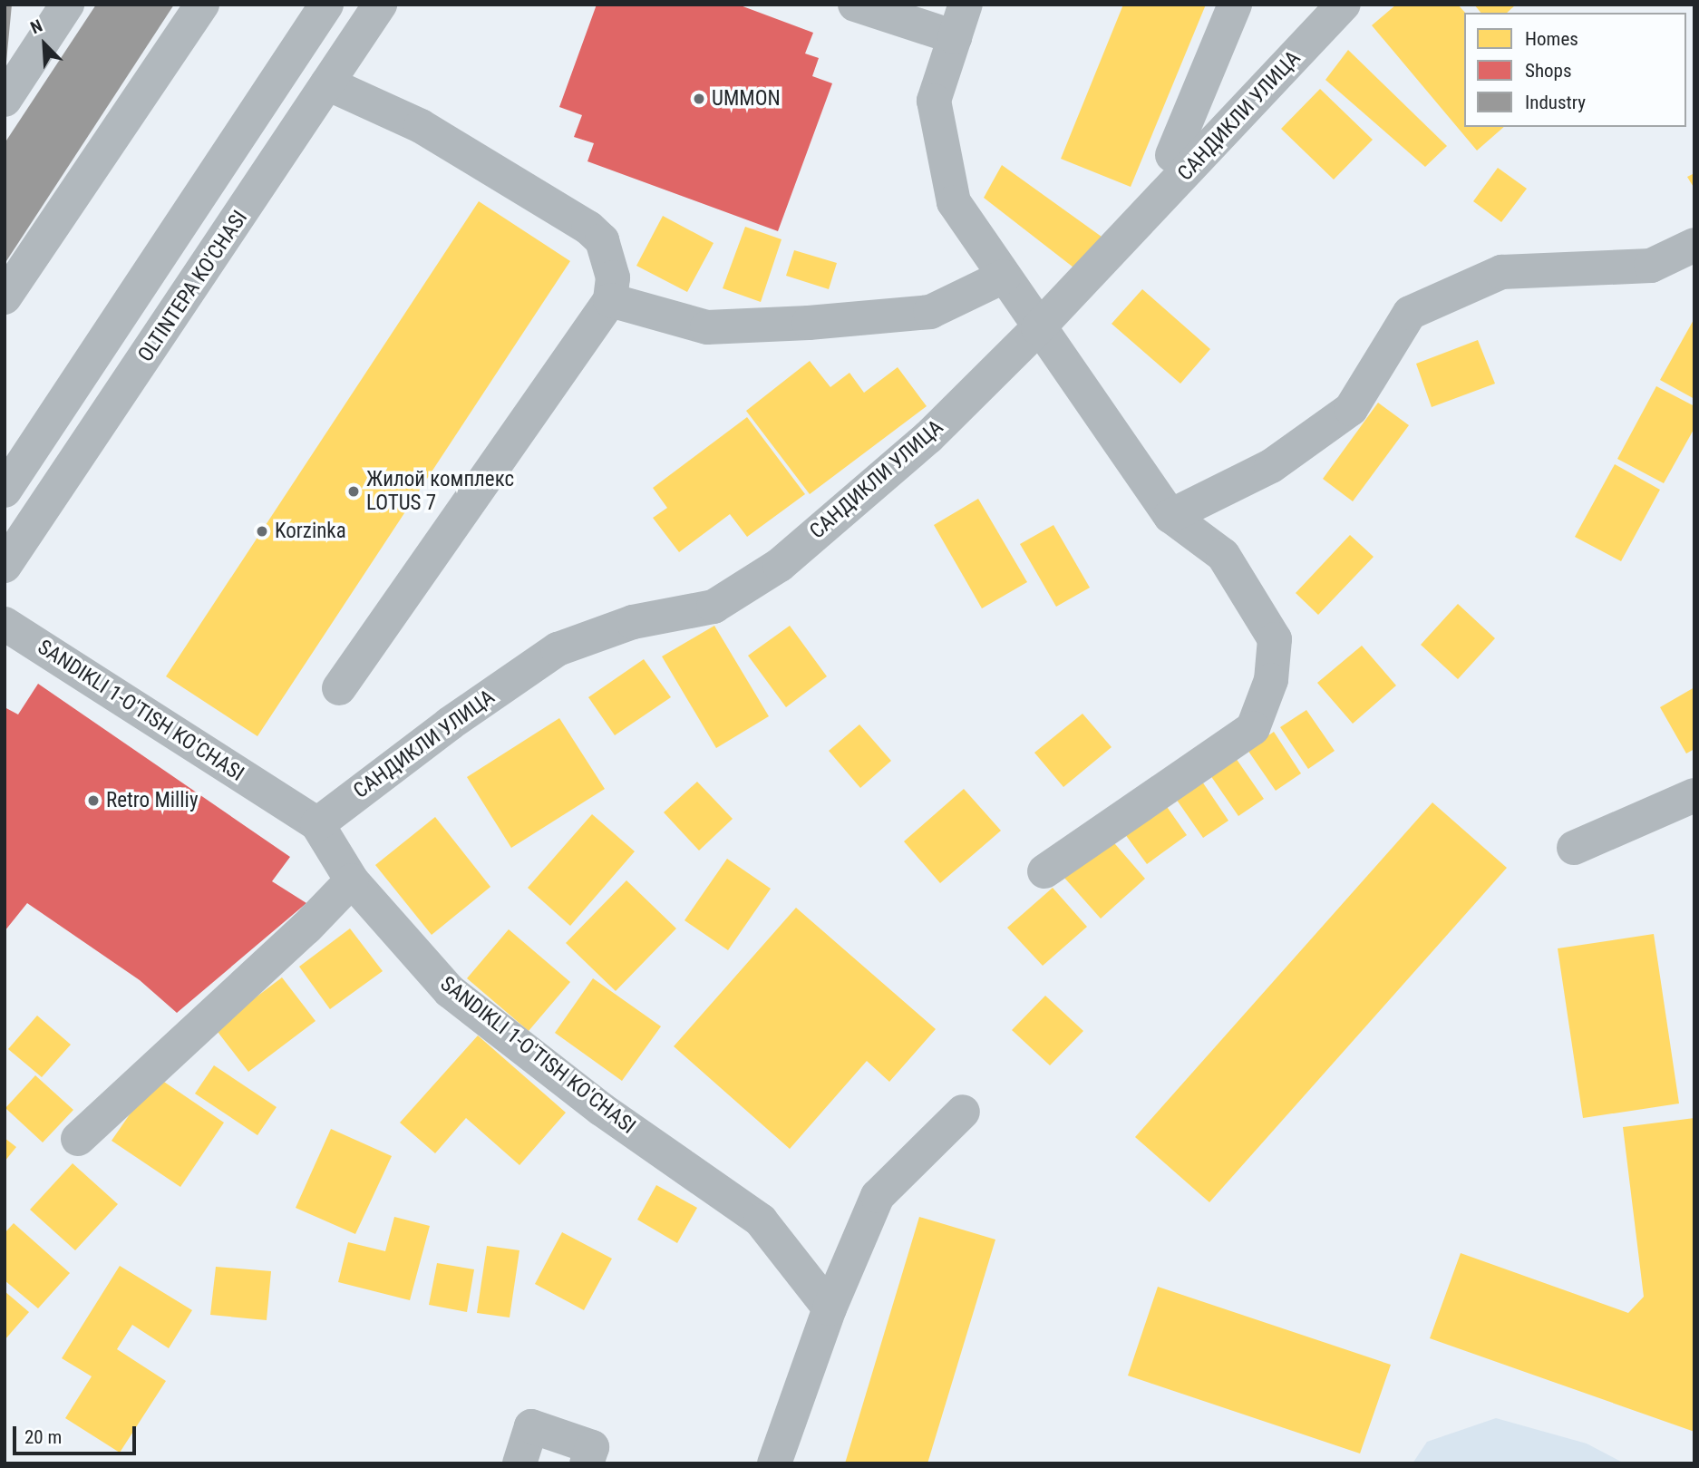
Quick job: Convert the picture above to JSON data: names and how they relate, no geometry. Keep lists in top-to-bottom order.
{
  "streets": {
    "street": ["САНДИКЛИ УЛИЦА", "OLTINTEPA KO'CHASI", "SANDIKLI 1-O'TISH KO'CHASI"]
  },
  "crossings": [
    ["САНДИКЛИ УЛИЦА", "SANDIKLI 1-O'TISH KO'CHASI"]
  ],
  "places": [
    "UMMON",
    "Жилой комплекс LOTUS 7",
    "Korzinka",
    "Retro Milliy"
  ],
  "legend": ["Homes", "Shops", "Industry"],
  "scale_bar": "20 m",
  "north": "top left"
}
